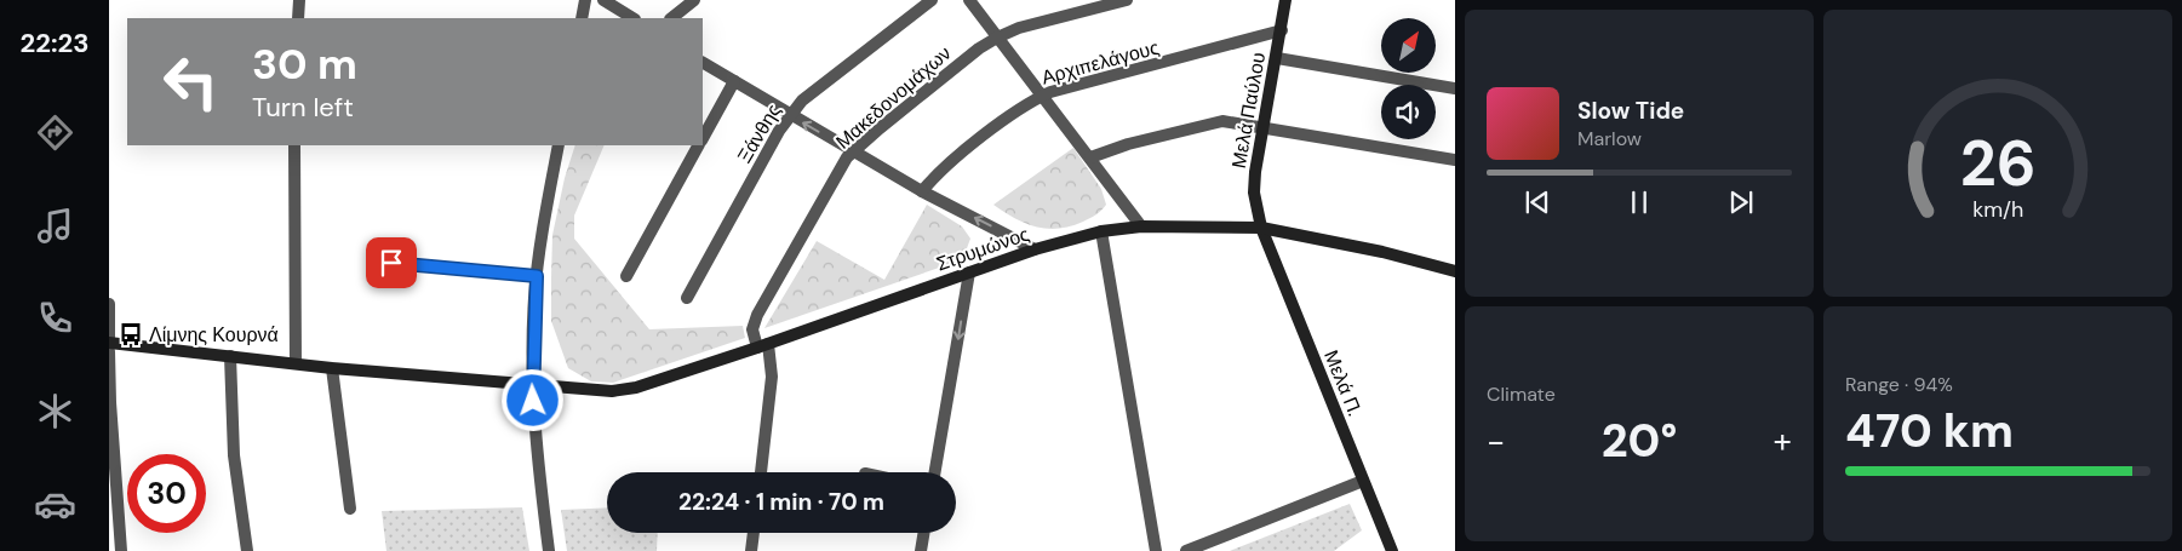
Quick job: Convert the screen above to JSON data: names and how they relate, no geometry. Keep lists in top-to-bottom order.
{
  "streets": {
    "street": [
      "Αρχιπελάγους",
      "Μακεδονομάχων",
      "Μελά Παύλου",
      "Ξάνθης",
      "Στρυμώνος",
      "Μελά Π."
    ]
  },
  "crossings": [
    ["Αρχιπελάγους", "Μελά Παύλου"],
    ["Μακεδονομάχων", "Στρυμώνος"],
    ["Μελά Παύλου", "Στρυμώνος"],
    ["Μελά Παύλου", "Μελά Π."],
    ["Στρυμώνος", "Μελά Π."]
  ],
  "places": {
    "bus stop": ["Λίμνης Κουρνά"]
  },
  "north": "top right",
  "page": {
    "tabs": "22:23",
    "turn": ["30 m", "Turn left"],
    "song": ["Slow Tide", "Marlow"],
    "tile": [
      "Climate",
      ["Range · 94%", "470 km"]
    ],
    "heat": ["−", "20°", "+"],
    "limit": "30",
    "trip": "22:24 · 1 min · 70 m",
    "gauge": ["26", "km/h"]
  }
}
